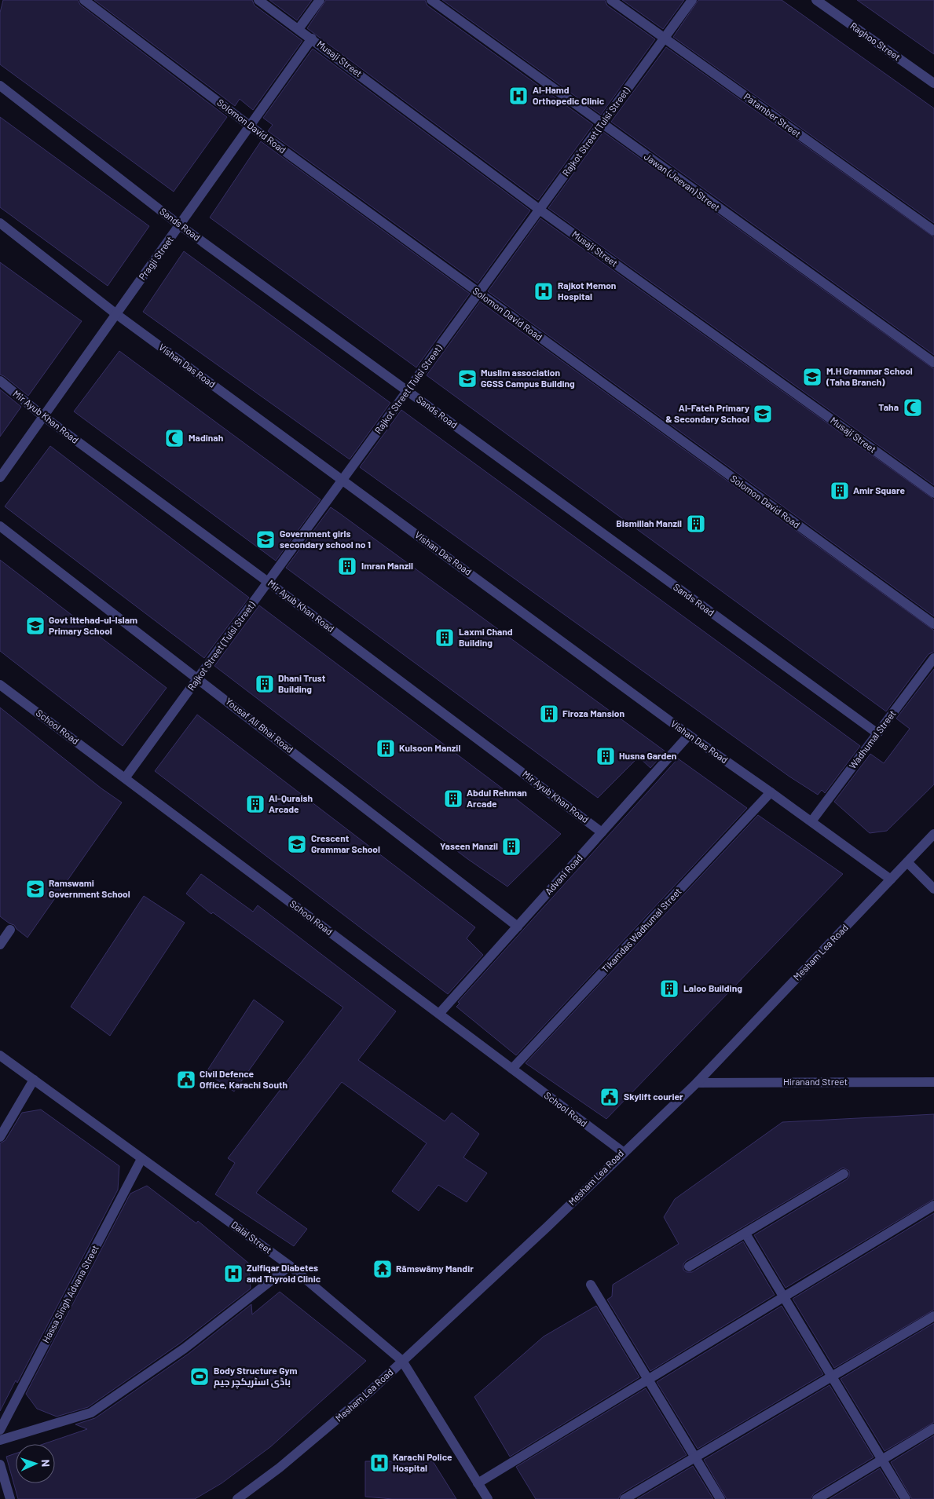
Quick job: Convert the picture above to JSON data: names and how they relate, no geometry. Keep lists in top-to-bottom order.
{
  "streets": {
    "street": [
      "Raghoo Street",
      "Musaji Street",
      "Patamber Street",
      "Solomon David Road",
      "Rajkot Street (Tulsi Street)",
      "Jawan (Jeevan) Street",
      "Sands Road",
      "Pragji Street",
      "Vishan Das Road",
      "Mir Ayub Khan Road",
      "Yousaf Ali Bhai Road",
      "School Road",
      "Wadhumal Street",
      "Advani Road",
      "Tikamdas Wadhumal Street",
      "Mesham Lea Road",
      "Hiranand Street",
      "Dalal Street",
      "Hassa Singh Advana Street"
    ]
  },
  "crossings": [
    ["Musaji Street", "Rajkot Street (Tulsi Street)"],
    ["Musaji Street", "Pragji Street"],
    ["Patamber Street", "Rajkot Street (Tulsi Street)"],
    ["Solomon David Road", "Rajkot Street (Tulsi Street)"],
    ["Solomon David Road", "Pragji Street"],
    ["Rajkot Street (Tulsi Street)", "Jawan (Jeevan) Street"],
    ["Rajkot Street (Tulsi Street)", "Sands Road"],
    ["Rajkot Street (Tulsi Street)", "Vishan Das Road"],
    ["Rajkot Street (Tulsi Street)", "Mir Ayub Khan Road"],
    ["Rajkot Street (Tulsi Street)", "Yousaf Ali Bhai Road"],
    ["Rajkot Street (Tulsi Street)", "School Road"],
    ["Sands Road", "Pragji Street"],
    ["Sands Road", "Wadhumal Street"],
    ["Pragji Street", "Vishan Das Road"],
    ["Pragji Street", "Mir Ayub Khan Road"],
    ["Vishan Das Road", "Wadhumal Street"],
    ["Vishan Das Road", "Advani Road"],
    ["Vishan Das Road", "Tikamdas Wadhumal Street"],
    ["Vishan Das Road", "Mesham Lea Road"],
    ["Mir Ayub Khan Road", "Advani Road"],
    ["Yousaf Ali Bhai Road", "Advani Road"],
    ["School Road", "Advani Road"],
    ["School Road", "Tikamdas Wadhumal Street"],
    ["School Road", "Mesham Lea Road"],
    ["Mesham Lea Road", "Hiranand Street"],
    ["Mesham Lea Road", "Dalal Street"],
    ["Dalal Street", "Hassa Singh Advana Street"]
  ],
  "places": {
    "hospital": [
      "Al-Hamd Orthopedic Clinic",
      "Rajkot Memon Hospital",
      "Zulfiqar Diabetes and Thyroid Clinic",
      "Karachi Police Hospital"
    ],
    "school or university": [
      "M.H Grammar School (Taha Branch)",
      "Muslim association GGSS Campus Building",
      "Al-Fateh Primary & Secondary School",
      "Government girls secondary school no 1",
      "Govt Ittehad-ul-Islam Primary School",
      "Crescent Grammar School",
      "Ramswami Government School"
    ],
    "mosque": ["Taha", "Madinah"],
    "building": [
      "Amir Square",
      "Bismillah Manzil",
      "Imran Manzil",
      "Laxmi Chand Building",
      "Dhani Trust Building",
      "Firoza Mansion",
      "Kulsoon Manzil",
      "Husna Garden",
      "Abdul Rehman Arcade",
      "Al-Quraish Arcade",
      "Yaseen Manzil",
      "Laloo Building"
    ],
    "public building": ["Civil Defence Office, Karachi South", "Skylift courier"],
    "temple": ["Rāmswāmy Mandir"],
    "sports": ["Body Structure Gym باڈی اسٹریکچر جیم"]
  },
  "north": "right"
}
